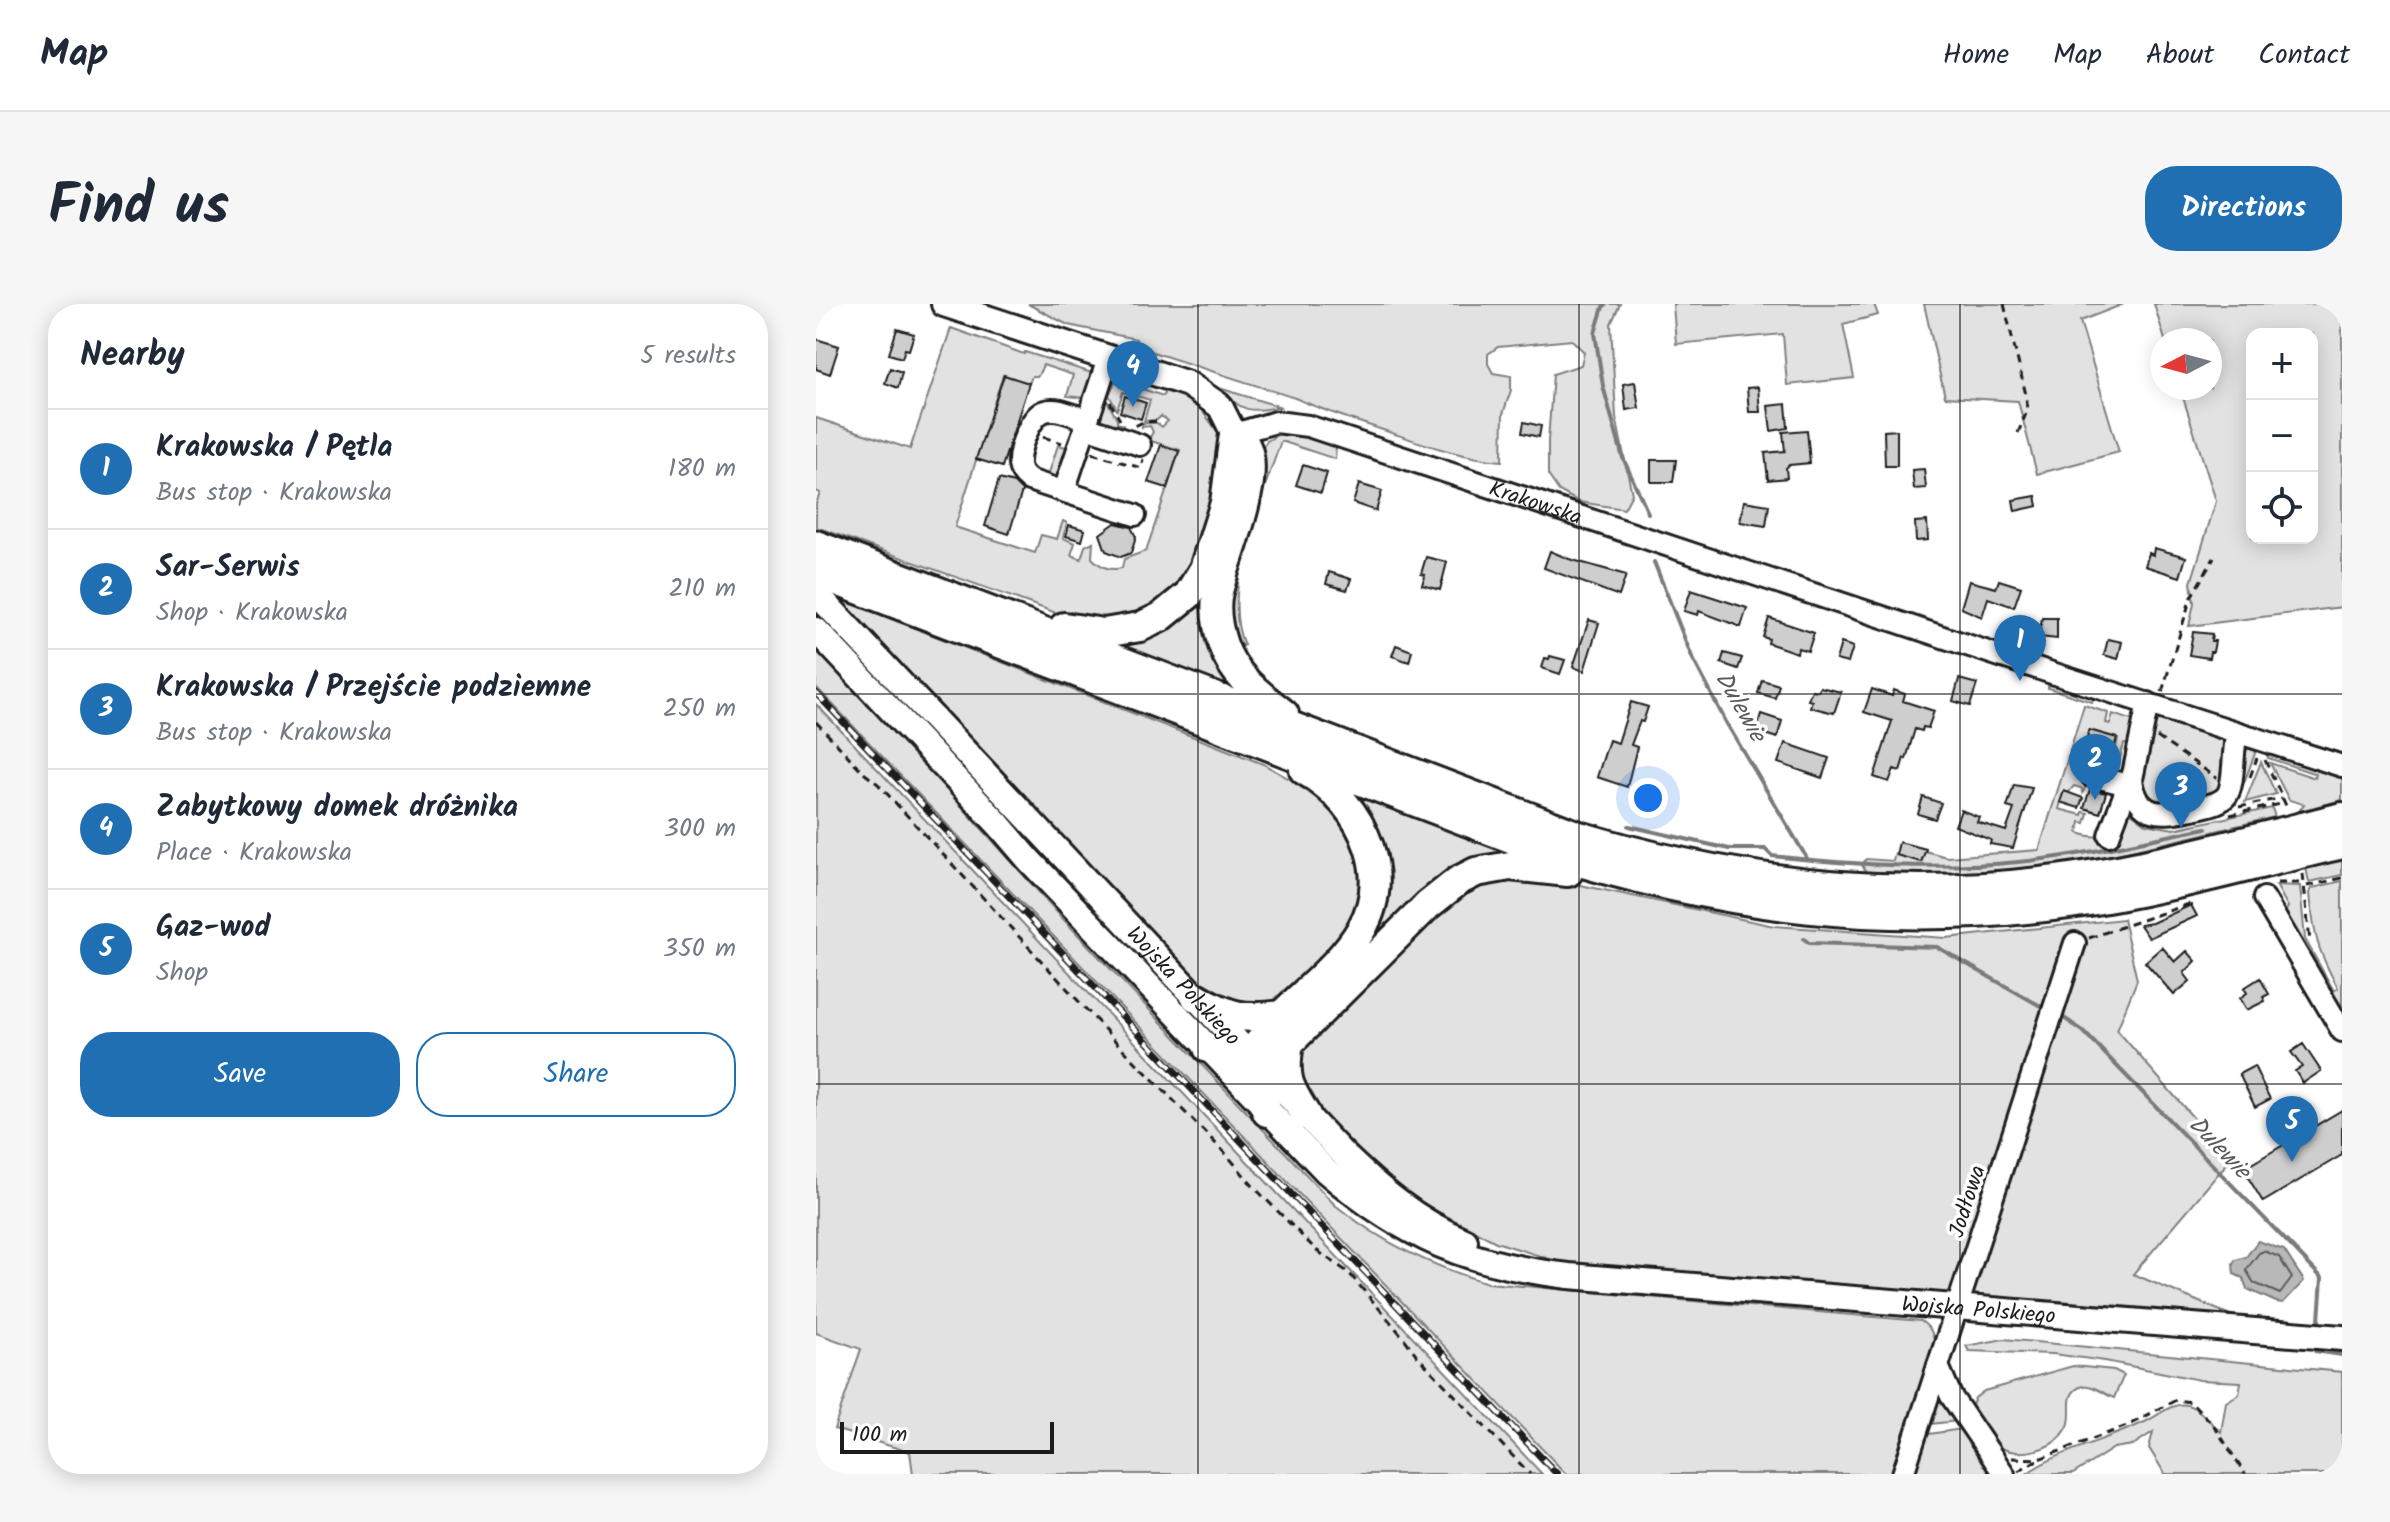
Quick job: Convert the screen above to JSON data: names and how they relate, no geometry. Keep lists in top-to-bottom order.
{
  "streets": {
    "main road": ["Wojska Polskiego"],
    "street": ["Krakowska", "Jodłowa"]
  },
  "crossings": [
    ["Wojska Polskiego", "Jodłowa"]
  ],
  "water": ["Dulewie"],
  "scale_bar": "100 m",
  "north": "left",
  "page": {
    "header": "Map",
    "nav": [
      "Home",
      "Map",
      "About",
      "Contact"
    ],
    "title": "Find us",
    "buttons": [
      "Directions",
      ["Save", "Share"]
    ],
    "heading": ["Nearby", "5 results"],
    "map_buttons": ["+", "−"],
    "pins": [
      "4",
      "1",
      "2",
      "3",
      "5"
    ],
    "list": [
      {
        "mark": "1",
        "name": "Krakowska / Pętla",
        "note": "Bus stop · Krakowska",
        "value": "180 m"
      },
      {
        "mark": "2",
        "name": "Sar-Serwis",
        "note": "Shop · Krakowska",
        "value": "210 m"
      },
      {
        "mark": "3",
        "name": "Krakowska / Przejście podziemne",
        "note": "Bus stop · Krakowska",
        "value": "250 m"
      },
      {
        "mark": "4",
        "name": "Zabytkowy domek dróżnika",
        "note": "Place · Krakowska",
        "value": "300 m"
      },
      {
        "mark": "5",
        "name": "Gaz-wod",
        "note": "Shop",
        "value": "350 m"
      }
    ],
    "scale": "100 m"
  }
}
